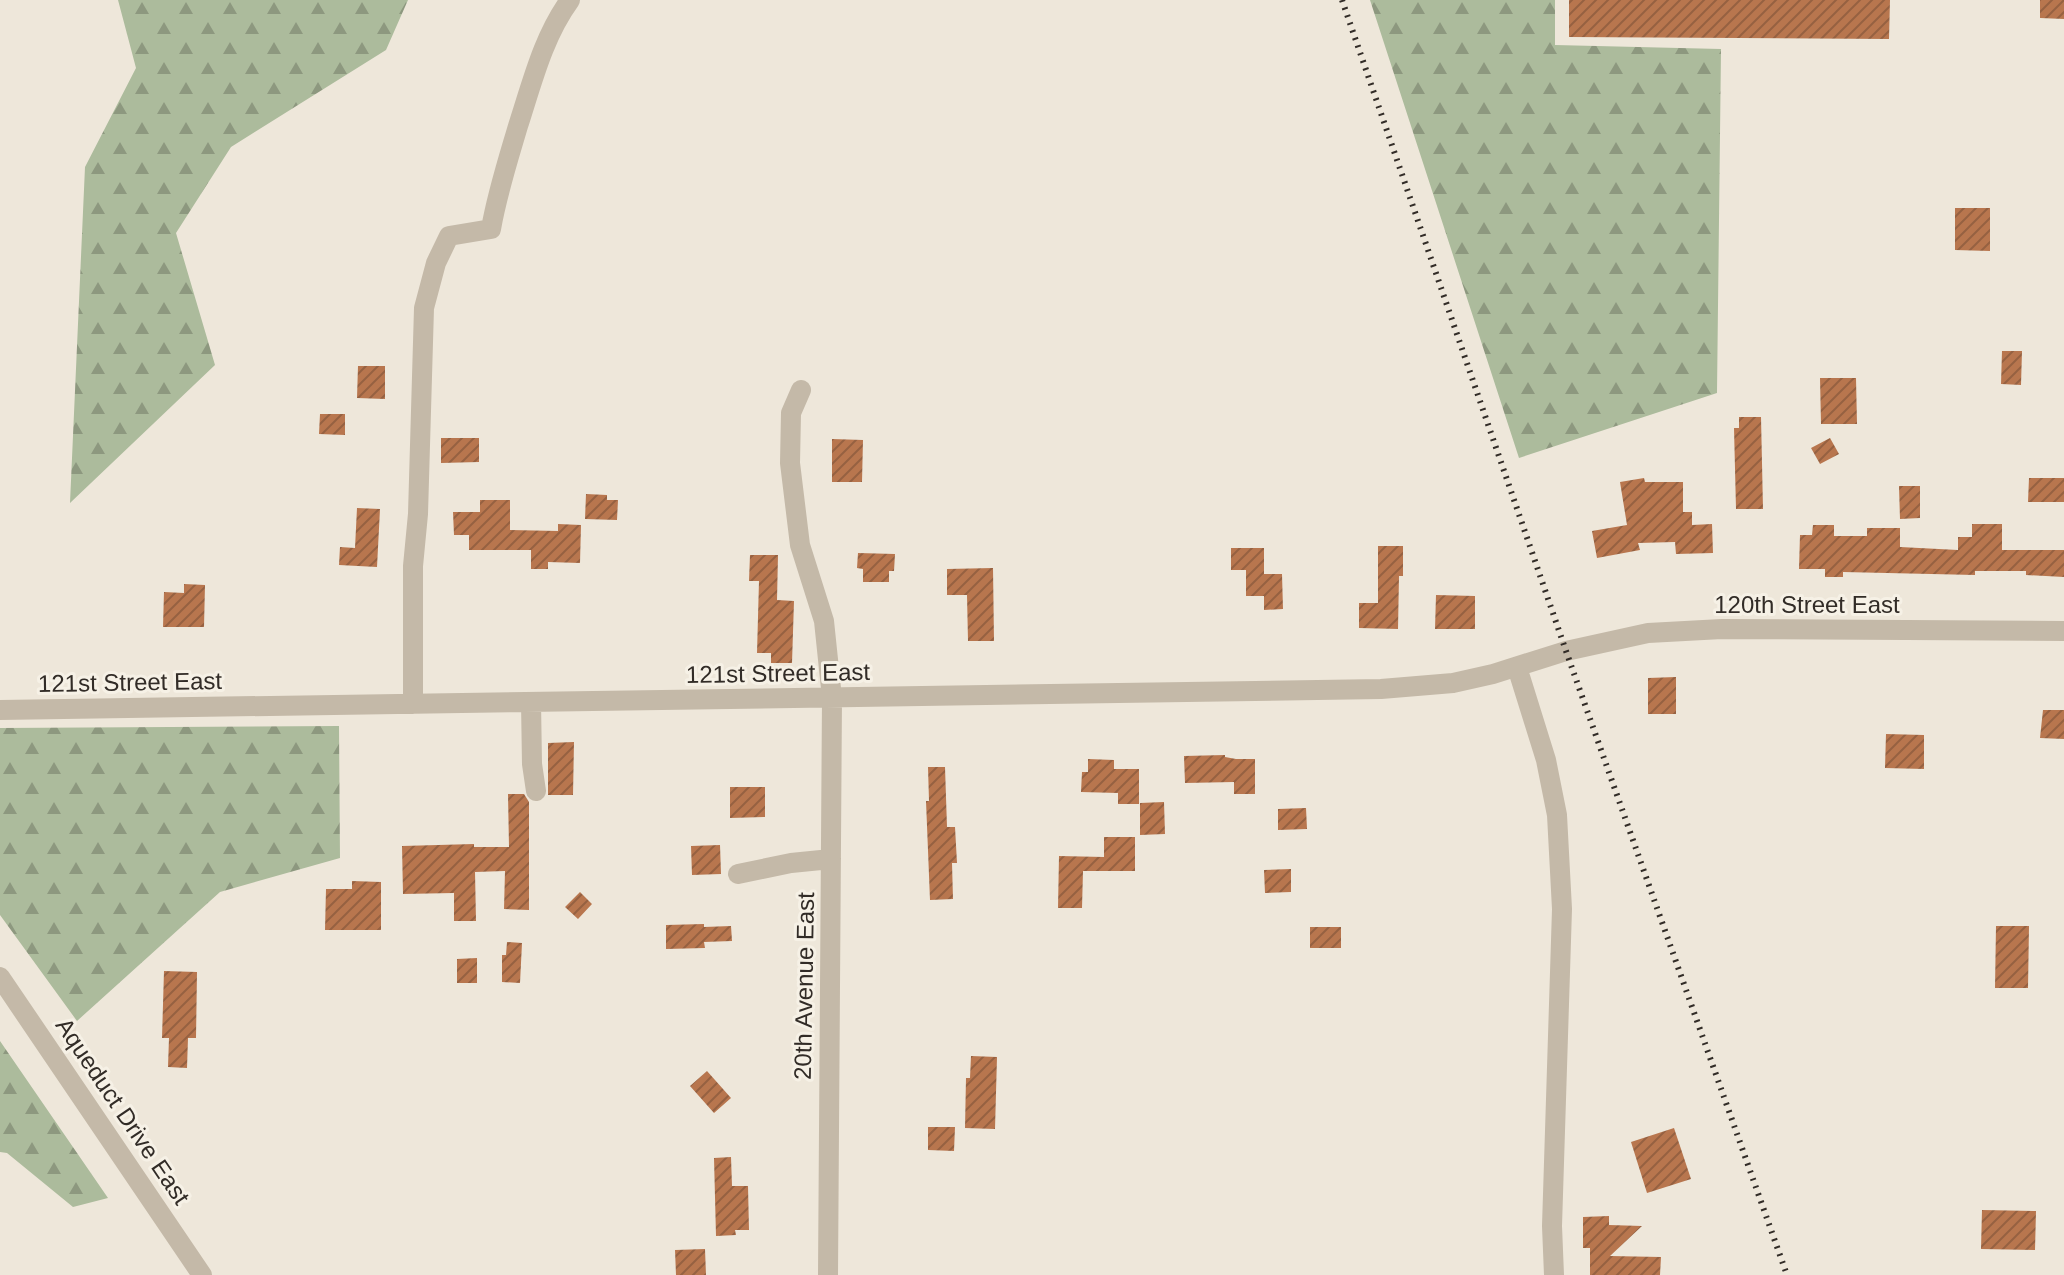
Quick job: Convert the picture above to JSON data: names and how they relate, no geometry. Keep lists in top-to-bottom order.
{
  "streets": {
    "street": [
      "120th Street East",
      "121st Street East",
      "20th Avenue East",
      "Aqueduct Drive East"
    ]
  },
  "crossings": [
    ["120th Street East", "121st Street East"],
    ["121st Street East", "20th Avenue East"]
  ]
}
